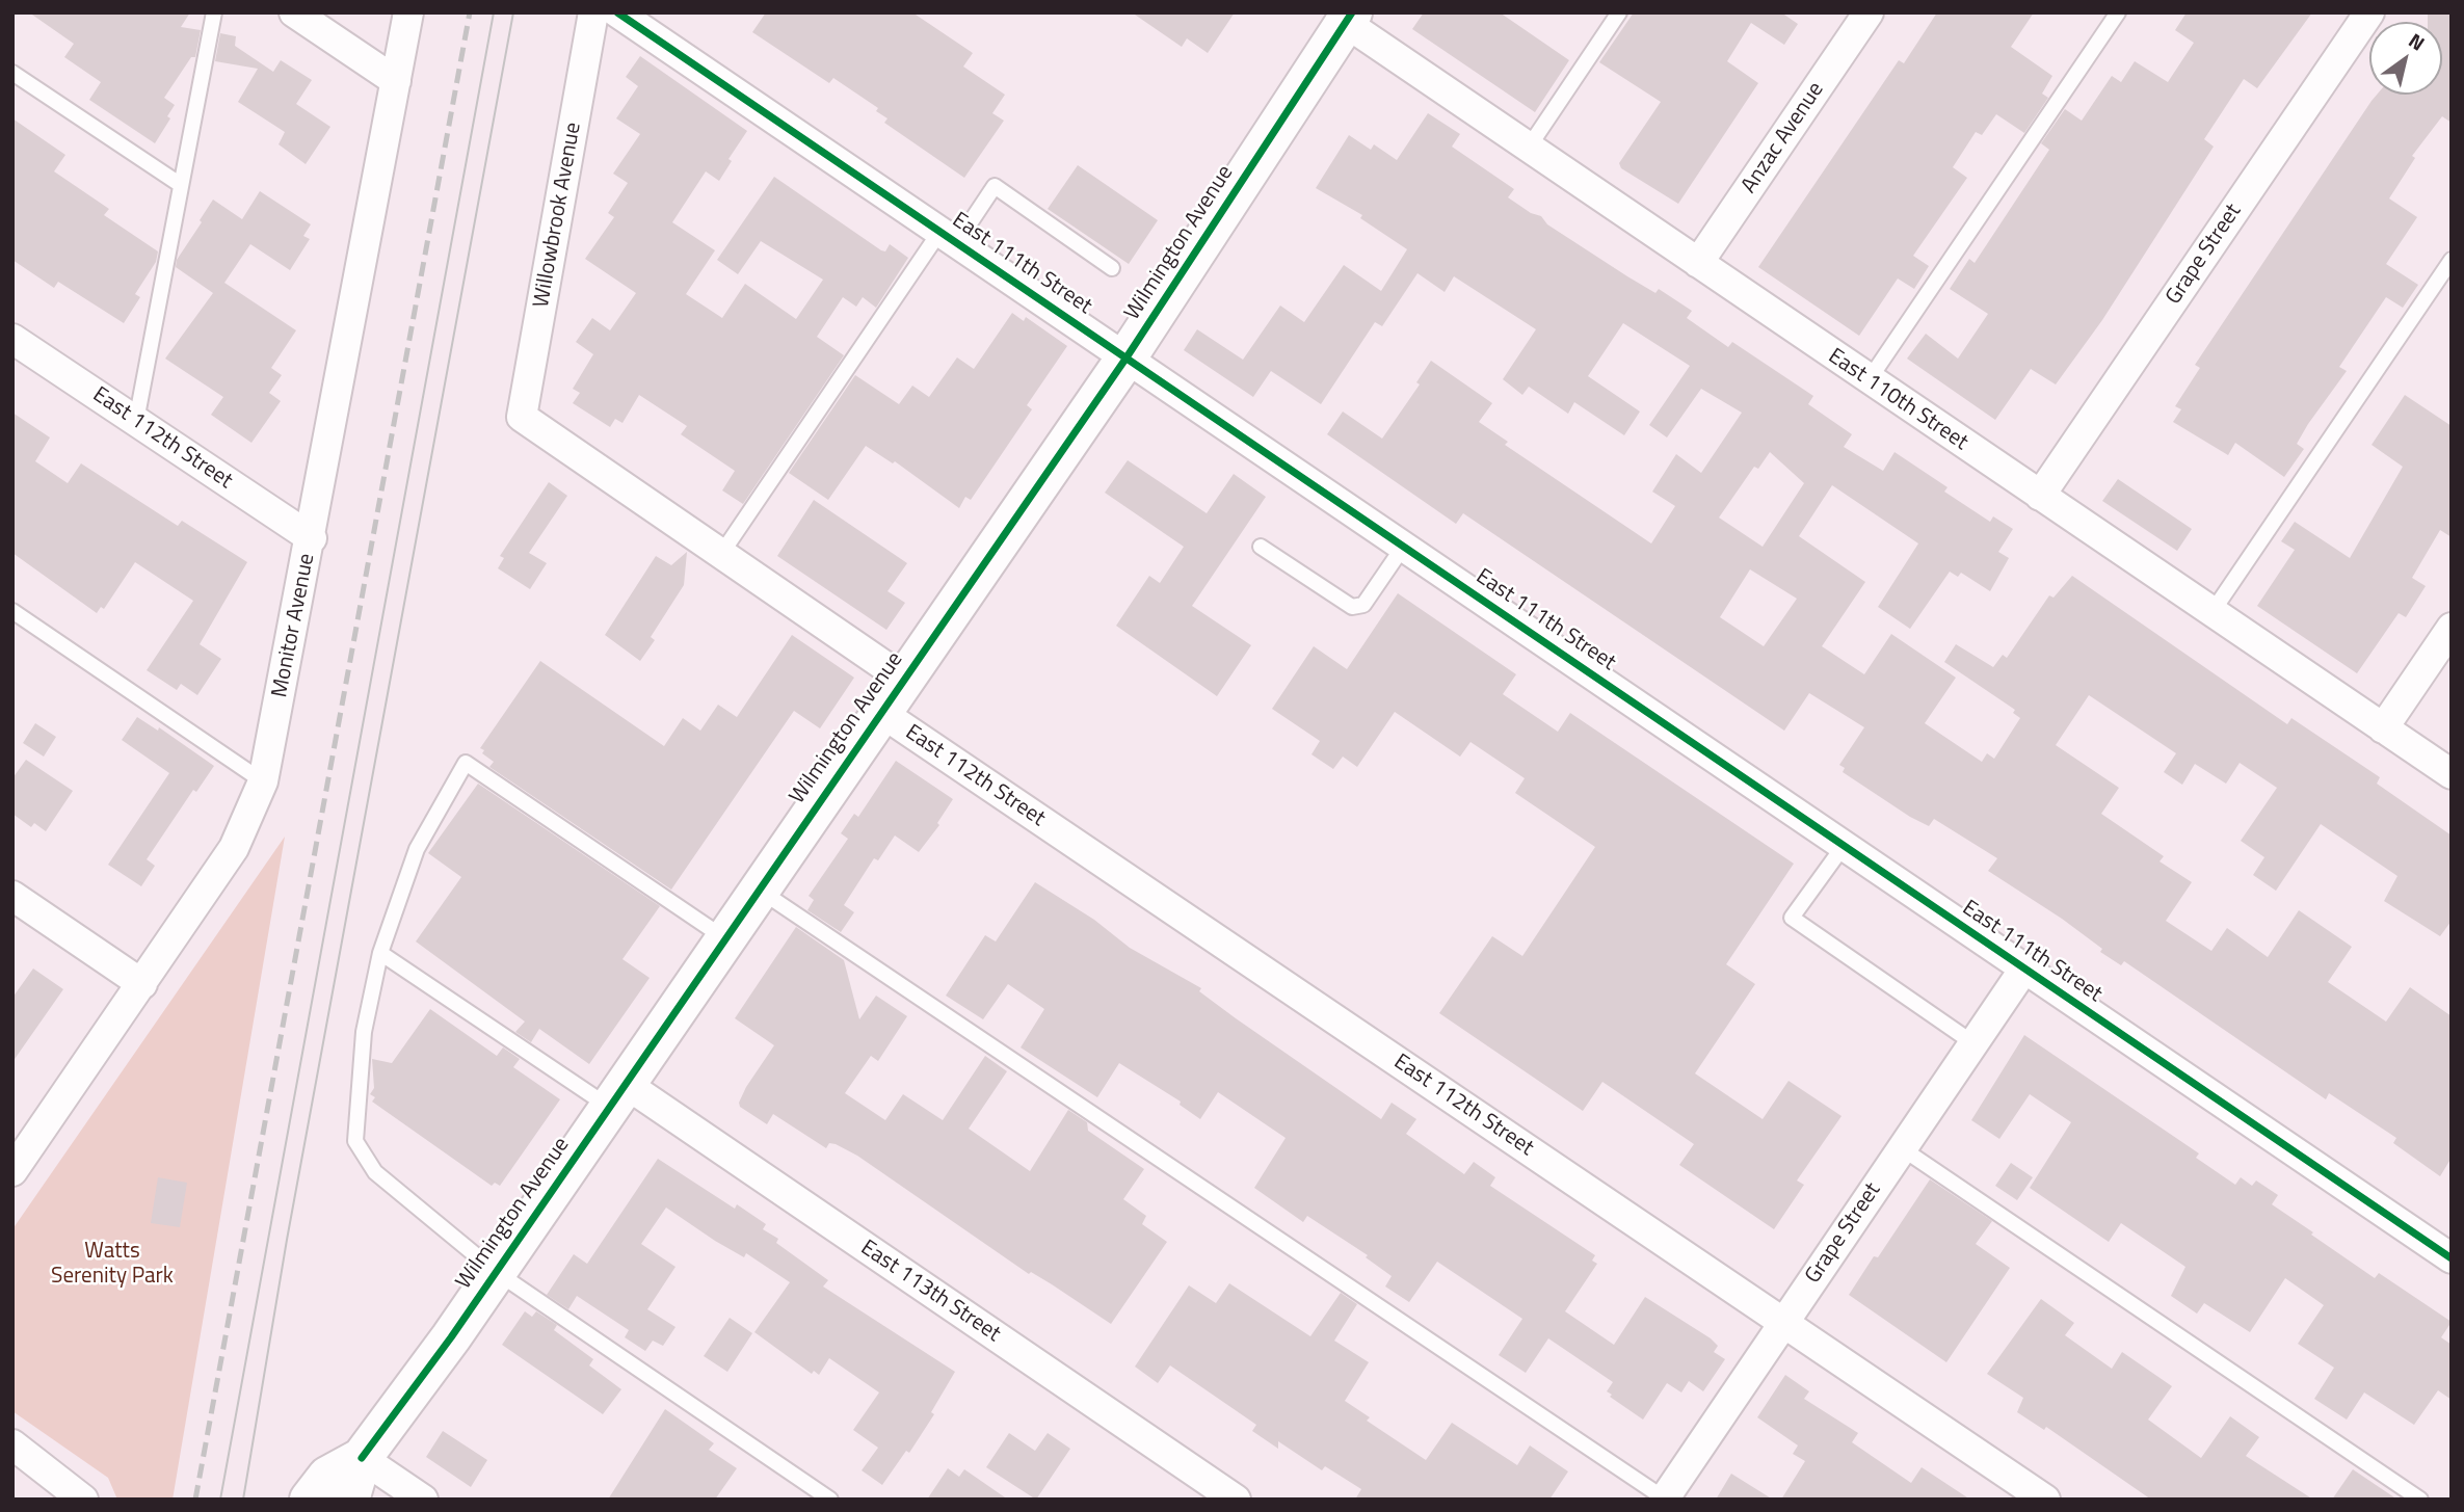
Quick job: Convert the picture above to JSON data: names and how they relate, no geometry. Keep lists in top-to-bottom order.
{
  "streets": {
    "main road": ["Wilmington Avenue"],
    "street": [
      "Anzac Avenue",
      "Willowbrook Avenue",
      "Grape Street",
      "East 111th Street",
      "East 110th Street",
      "East 112th Street",
      "Monitor Avenue",
      "East 113th Street"
    ]
  },
  "crossings": [
    ["Anzac Avenue", "East 110th Street"],
    ["Wilmington Avenue", "East 111th Street"],
    ["Wilmington Avenue", "East 110th Street"],
    ["Wilmington Avenue", "East 112th Street"],
    ["Wilmington Avenue", "East 113th Street"],
    ["Grape Street", "East 111th Street"],
    ["Grape Street", "East 110th Street"],
    ["Grape Street", "East 112th Street"],
    ["East 112th Street", "Monitor Avenue"]
  ],
  "parks": ["Watts Serenity Park"],
  "north": "top right"
}
